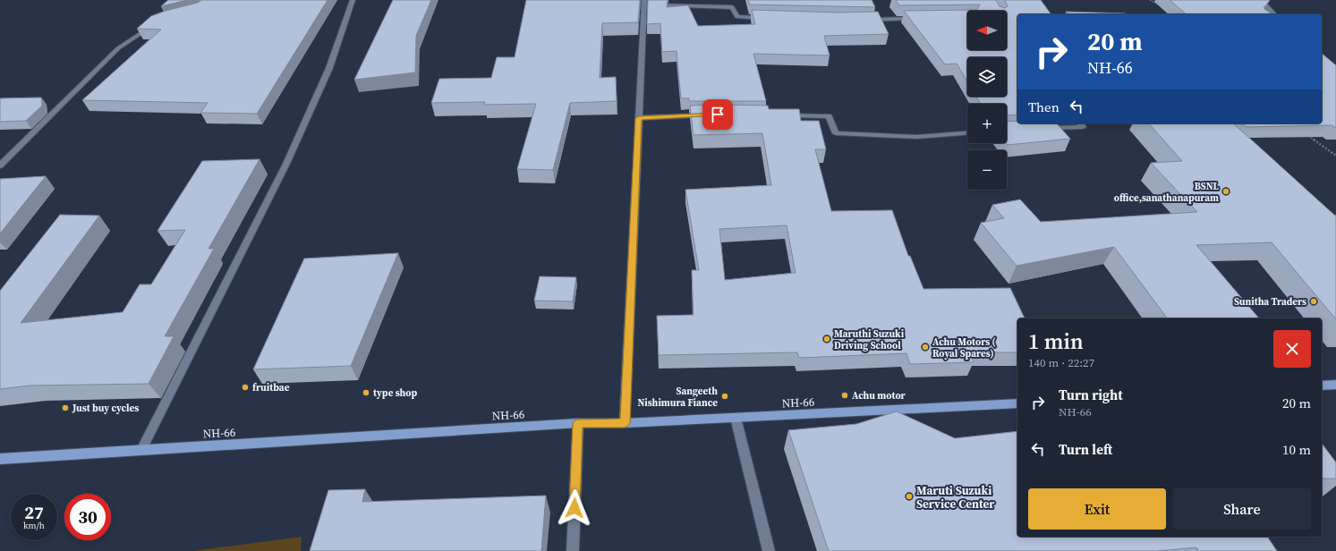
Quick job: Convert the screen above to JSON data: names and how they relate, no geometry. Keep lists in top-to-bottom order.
{
  "streets": {
    "main road": ["NH-66"]
  },
  "places": [
    "BSNL office,sanathanapuram",
    "Sunitha Traders",
    "Maruthi Suzuki Driving School",
    "Achu Motors ( Royal Spares)",
    "fruitbae",
    "type shop",
    "Achu motor",
    "Sangeeth Nishimura Fiance",
    "Just buy cycles",
    "Maruti Suzuki Service Center"
  ],
  "north": "left",
  "page": {
    "map_buttons": ["+", "−"],
    "turn": ["20 m", "NH-66"],
    "then": "Then",
    "heading": ["1 min", "140 m · 22:27"],
    "list": [
      {
        "name": "Turn right",
        "note": "NH-66",
        "value": "20 m"
      },
      {
        "name": "Turn left",
        "value": "10 m"
      }
    ],
    "buttons": ["Exit", "Share"],
    "speed": "27 km/h",
    "limit": "30"
  }
}
